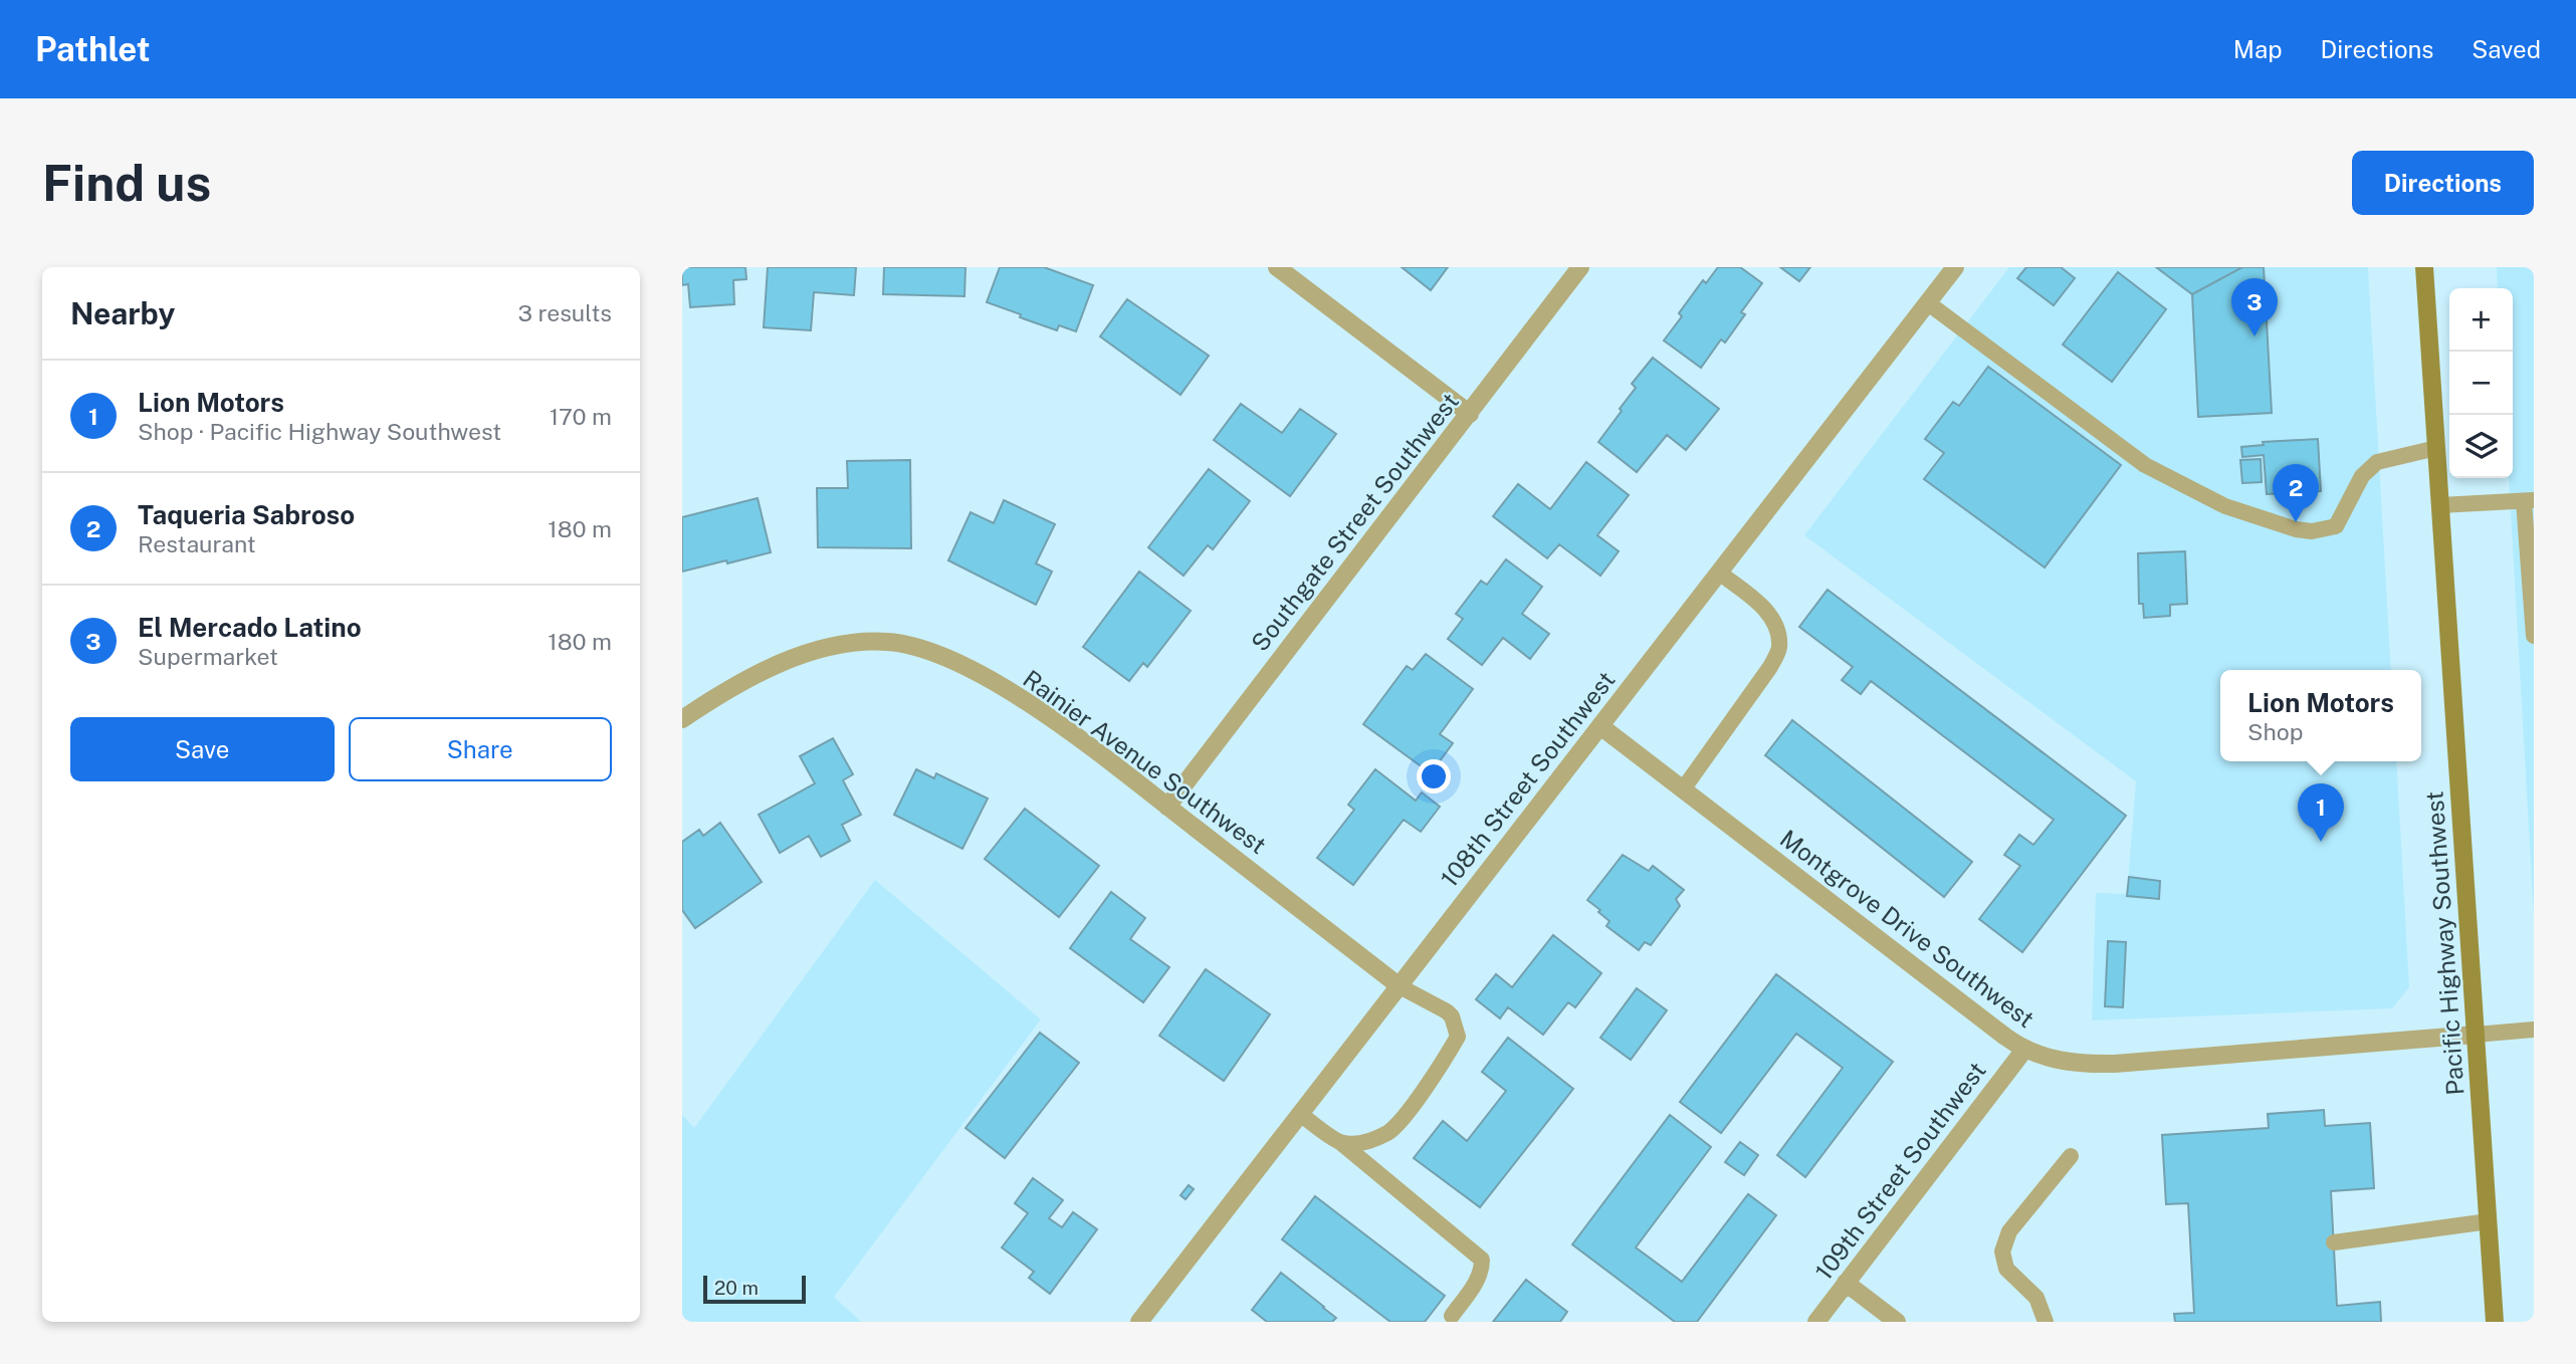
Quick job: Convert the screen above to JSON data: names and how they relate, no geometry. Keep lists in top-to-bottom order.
{
  "streets": {
    "main road": ["Pacific Highway Southwest"],
    "street": [
      "Southgate Street Southwest",
      "Rainier Avenue Southwest",
      "108th Street Southwest",
      "Montgrove Drive Southwest",
      "109th Street Southwest"
    ]
  },
  "crossings": [
    ["Southgate Street Southwest", "Rainier Avenue Southwest"],
    ["Rainier Avenue Southwest", "108th Street Southwest"],
    ["108th Street Southwest", "Montgrove Drive Southwest"],
    ["Montgrove Drive Southwest", "Pacific Highway Southwest"],
    ["Montgrove Drive Southwest", "109th Street Southwest"]
  ],
  "scale_bar": "20 m",
  "page": {
    "header": "Pathlet",
    "nav": ["Map", "Directions", "Saved"],
    "buttons": [
      "Directions",
      ["Save", "Share"]
    ],
    "title": "Find us",
    "heading": ["Nearby", "3 results"],
    "pins": ["3", "2", "1"],
    "map_buttons": ["+", "−"],
    "list": [
      {
        "mark": "1",
        "name": "Lion Motors",
        "note": "Shop · Pacific Highway Southwest",
        "value": "170 m"
      },
      {
        "mark": "2",
        "name": "Taqueria Sabroso",
        "note": "Restaurant",
        "value": "180 m"
      },
      {
        "mark": "3",
        "name": "El Mercado Latino",
        "note": "Supermarket",
        "value": "180 m"
      }
    ],
    "popup": ["Lion Motors", "Shop"],
    "scale": "20 m"
  }
}
